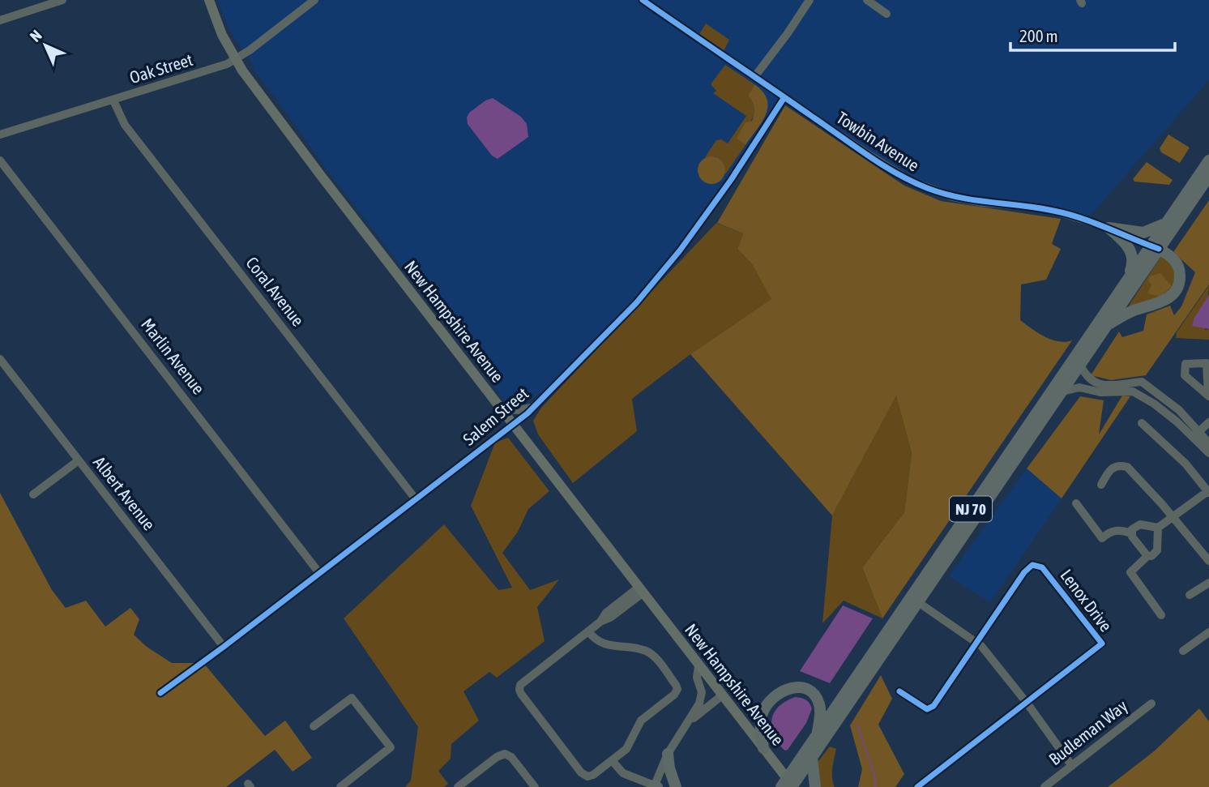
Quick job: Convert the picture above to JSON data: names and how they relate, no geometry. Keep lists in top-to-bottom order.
{
  "streets": {
    "highway": ["NJ 70"],
    "main road": ["New Hampshire Avenue"],
    "street": [
      "Oak Street",
      "Towbin Avenue",
      "Coral Avenue",
      "Marlin Avenue",
      "Salem Street",
      "Albert Avenue",
      "Lenox Drive",
      "Budleman Way"
    ]
  },
  "crossings": [
    ["Oak Street", "Coral Avenue"],
    ["Oak Street", "New Hampshire Avenue"],
    ["Towbin Avenue", "Salem Street"],
    ["Towbin Avenue", "NJ 70"],
    ["Coral Avenue", "Salem Street"],
    ["New Hampshire Avenue", "Salem Street"],
    ["New Hampshire Avenue", "NJ 70"],
    ["Marlin Avenue", "Salem Street"],
    ["Salem Street", "Albert Avenue"]
  ],
  "scale_bar": "200 m",
  "north": "top left"
}
